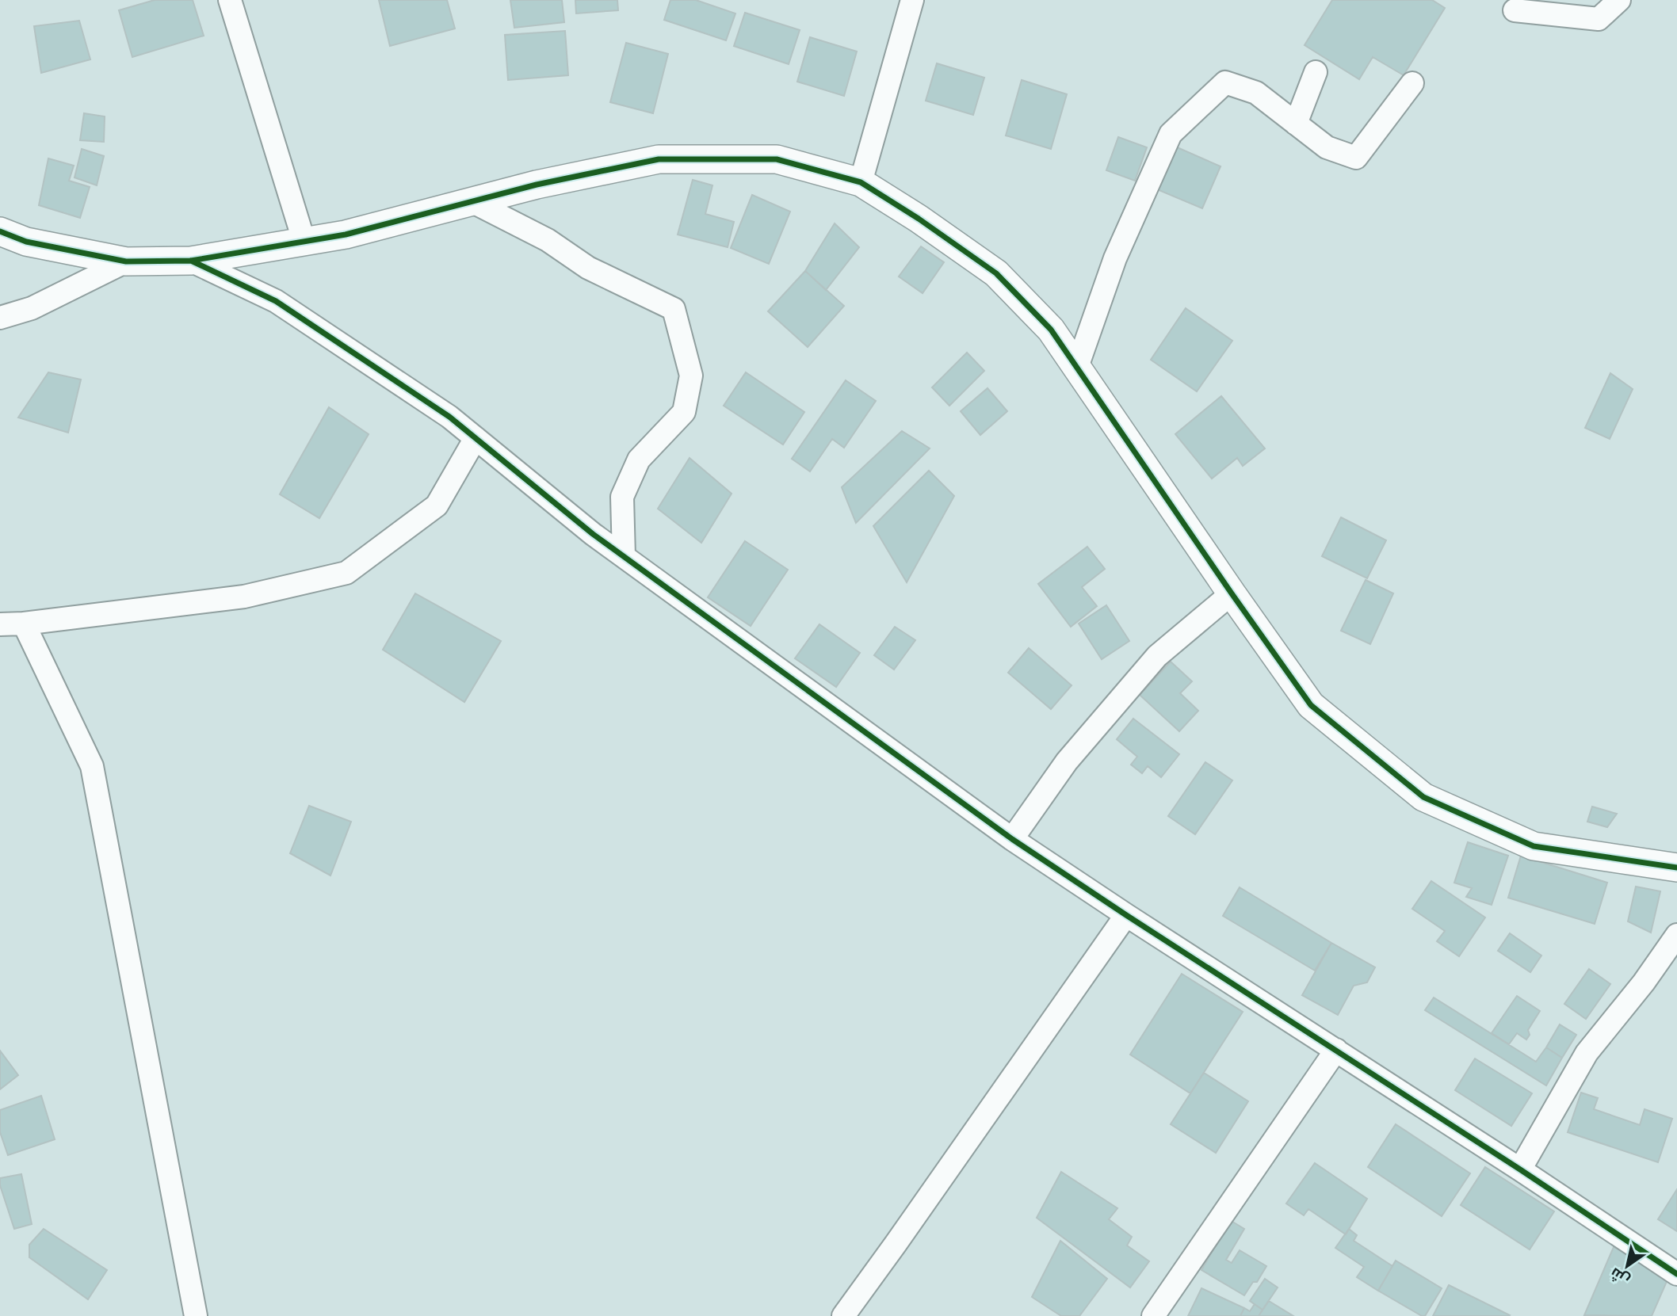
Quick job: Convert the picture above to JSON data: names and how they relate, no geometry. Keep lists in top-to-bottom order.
{
  "north": "bottom left"
}
